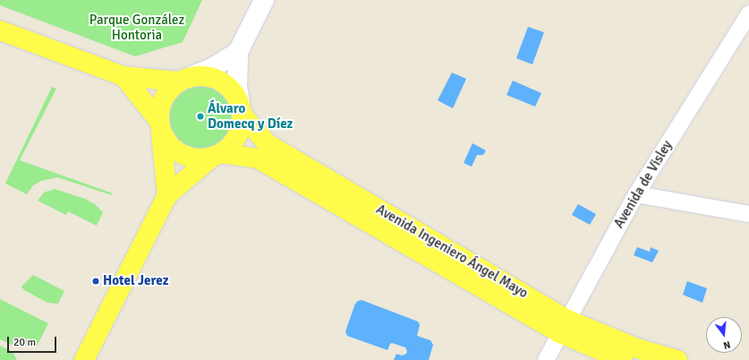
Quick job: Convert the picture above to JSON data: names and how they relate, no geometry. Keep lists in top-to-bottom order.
{
  "streets": {
    "main road": ["Avenida Ingeniero Ángel Mayo"],
    "street": ["Avenida de Visley"]
  },
  "crossings": [
    ["Avenida de Visley", "Avenida Ingeniero Ángel Mayo"]
  ],
  "parks": ["Parque González Hontoria"],
  "places": ["Álvaro Domecq y Díez", "Hotel Jerez"],
  "scale_bar": "20 m",
  "north": "bottom"
}
